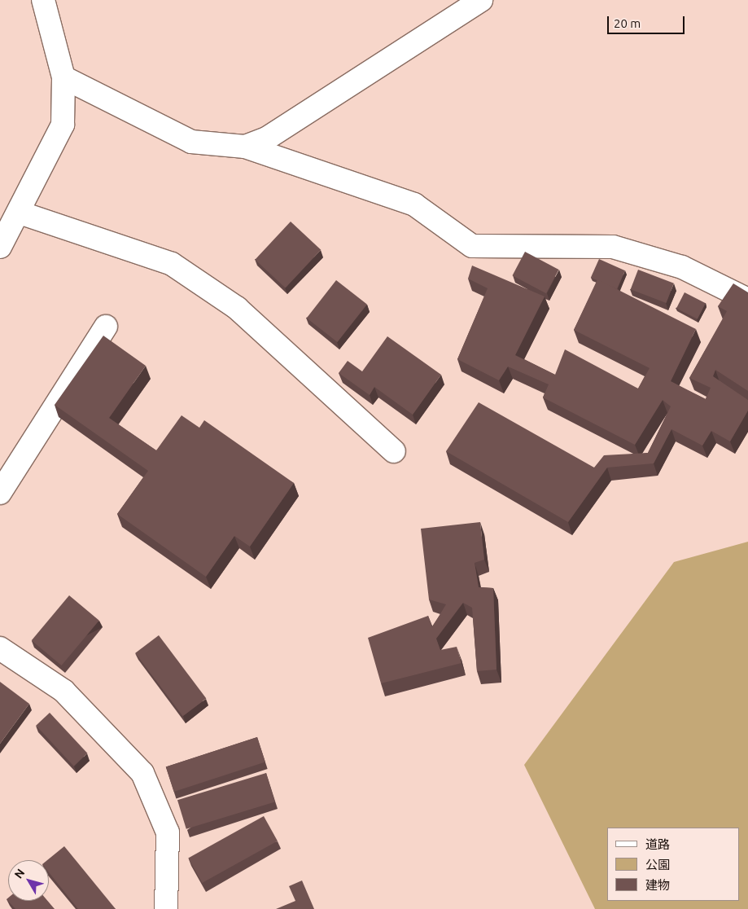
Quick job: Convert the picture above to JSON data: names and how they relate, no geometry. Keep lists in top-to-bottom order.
{
  "legend": ["道路", "公園", "建物"],
  "scale_bar": "20 m",
  "north": "top left"
}
